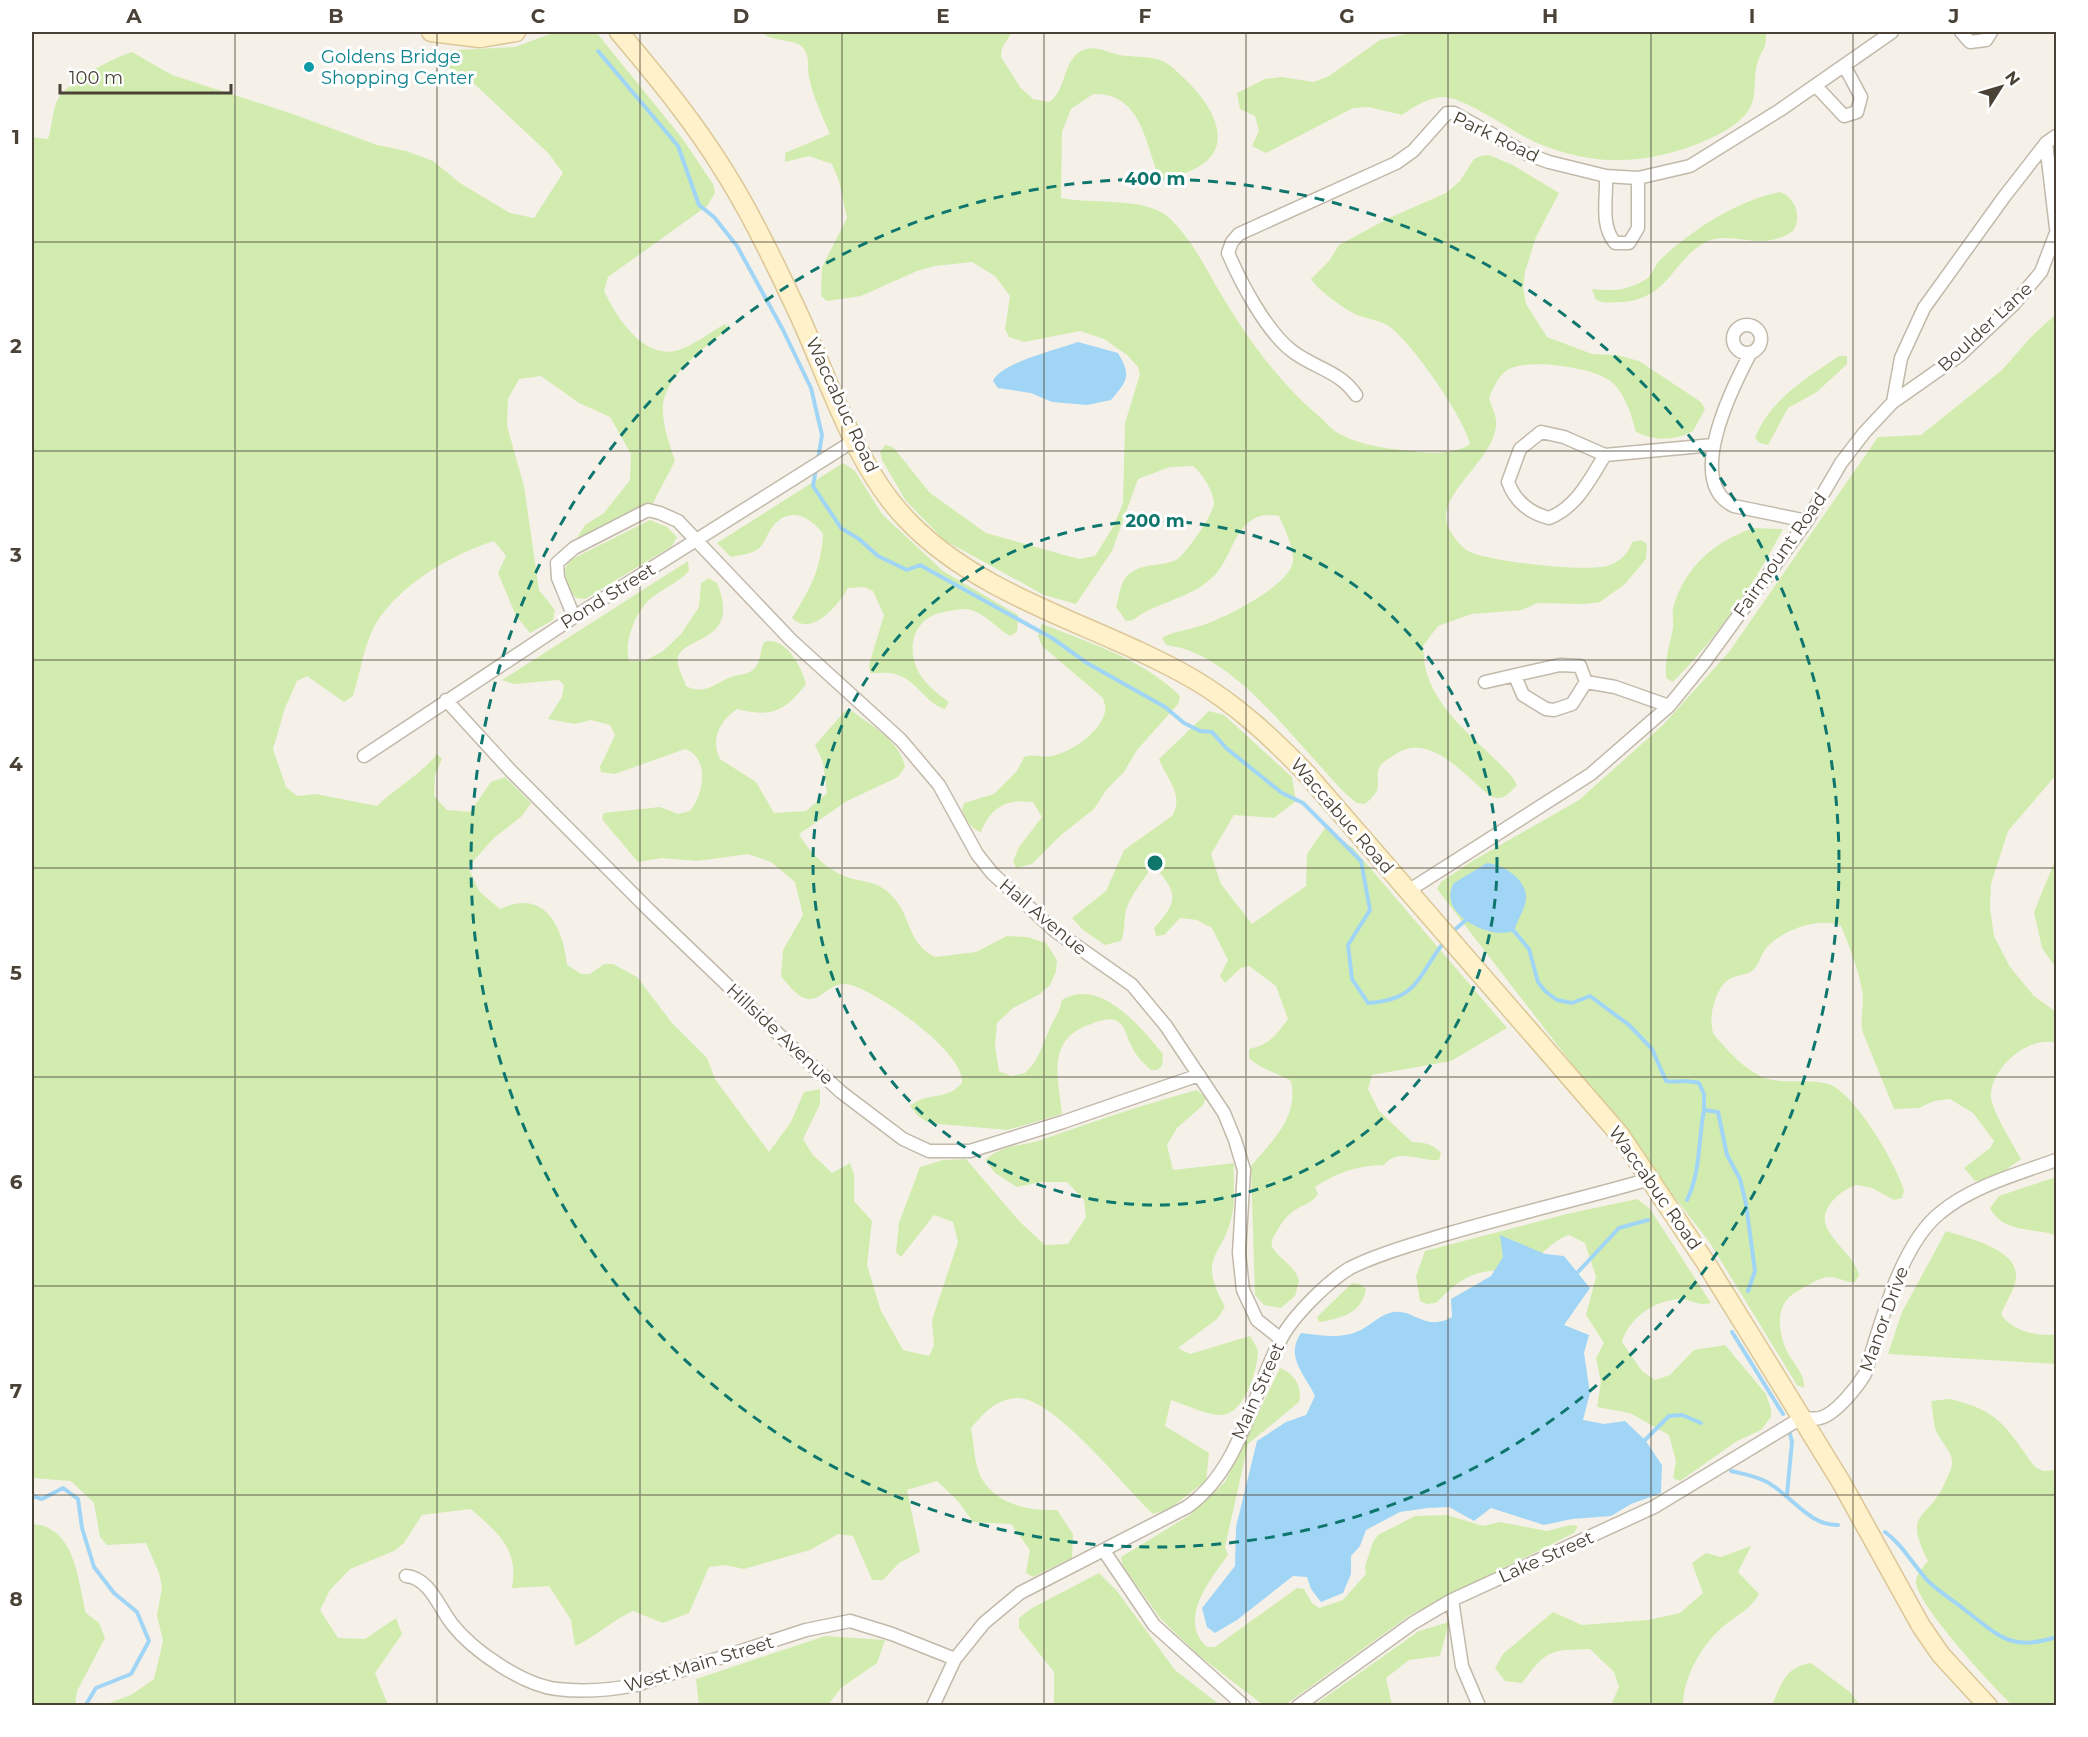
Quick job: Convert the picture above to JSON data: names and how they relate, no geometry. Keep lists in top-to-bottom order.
{
  "streets": {
    "main road": ["Waccabuc Road"],
    "street": [
      "Park Road",
      "Boulder Lane",
      "Fairmount Road",
      "Pond Street",
      "Hall Avenue",
      "Hillside Avenue",
      "Manor Drive",
      "Main Street",
      "Lake Street",
      "West Main Street"
    ]
  },
  "crossings": [
    ["Boulder Lane", "Fairmount Road"],
    ["Waccabuc Road", "Fairmount Road"],
    ["Waccabuc Road", "Pond Street"],
    ["Waccabuc Road", "Manor Drive"],
    ["Waccabuc Road", "Main Street"],
    ["Waccabuc Road", "Lake Street"],
    ["Pond Street", "Hall Avenue"],
    ["Pond Street", "Hillside Avenue"],
    ["Hall Avenue", "Hillside Avenue"],
    ["Hall Avenue", "Main Street"],
    ["Manor Drive", "Lake Street"],
    ["Main Street", "West Main Street"]
  ],
  "places": ["Goldens Bridge Shopping Center"],
  "scale_bar": "100 m",
  "north": "top right",
  "grid": {
    "columns": [
      "A",
      "B",
      "C",
      "D",
      "E",
      "F",
      "G",
      "H",
      "I",
      "J"
    ],
    "rows": [
      "1",
      "2",
      "3",
      "4",
      "5",
      "6",
      "7",
      "8"
    ]
  },
  "rings": ["400 m", "200 m"]
}
